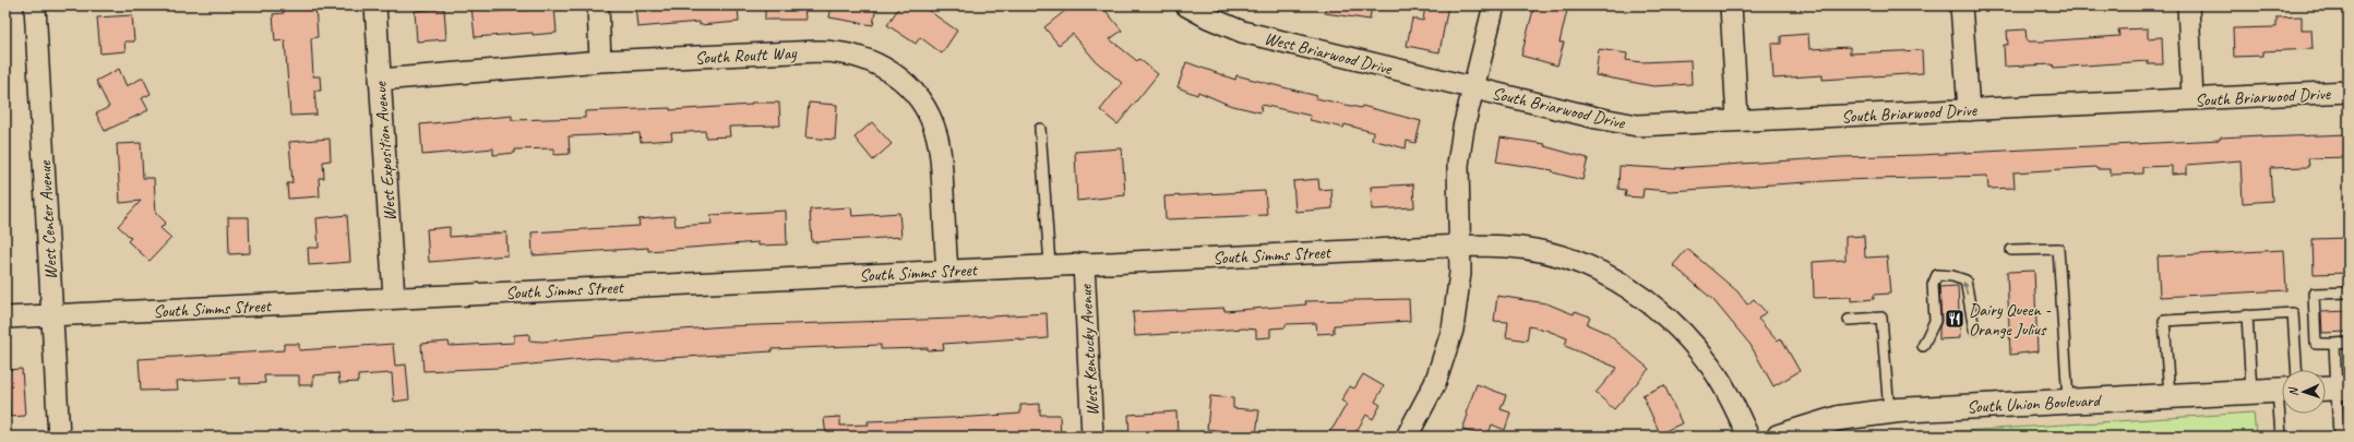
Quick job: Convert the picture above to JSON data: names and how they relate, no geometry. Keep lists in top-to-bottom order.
{
  "streets": {
    "main road": ["South Union Boulevard"],
    "street": [
      "West Briarwood Drive",
      "South Routt Way",
      "South Briarwood Drive",
      "West Exposition Avenue",
      "West Center Avenue",
      "South Simms Street",
      "West Kentucky Avenue"
    ]
  },
  "crossings": [
    ["West Briarwood Drive", "South Briarwood Drive"],
    ["South Routt Way", "West Exposition Avenue"],
    ["South Routt Way", "South Simms Street"],
    ["West Exposition Avenue", "South Simms Street"],
    ["West Center Avenue", "South Simms Street"],
    ["South Simms Street", "West Kentucky Avenue"]
  ],
  "places": {
    "restaurant": ["Dairy Queen - Orange Julius"]
  },
  "north": "left"
}
